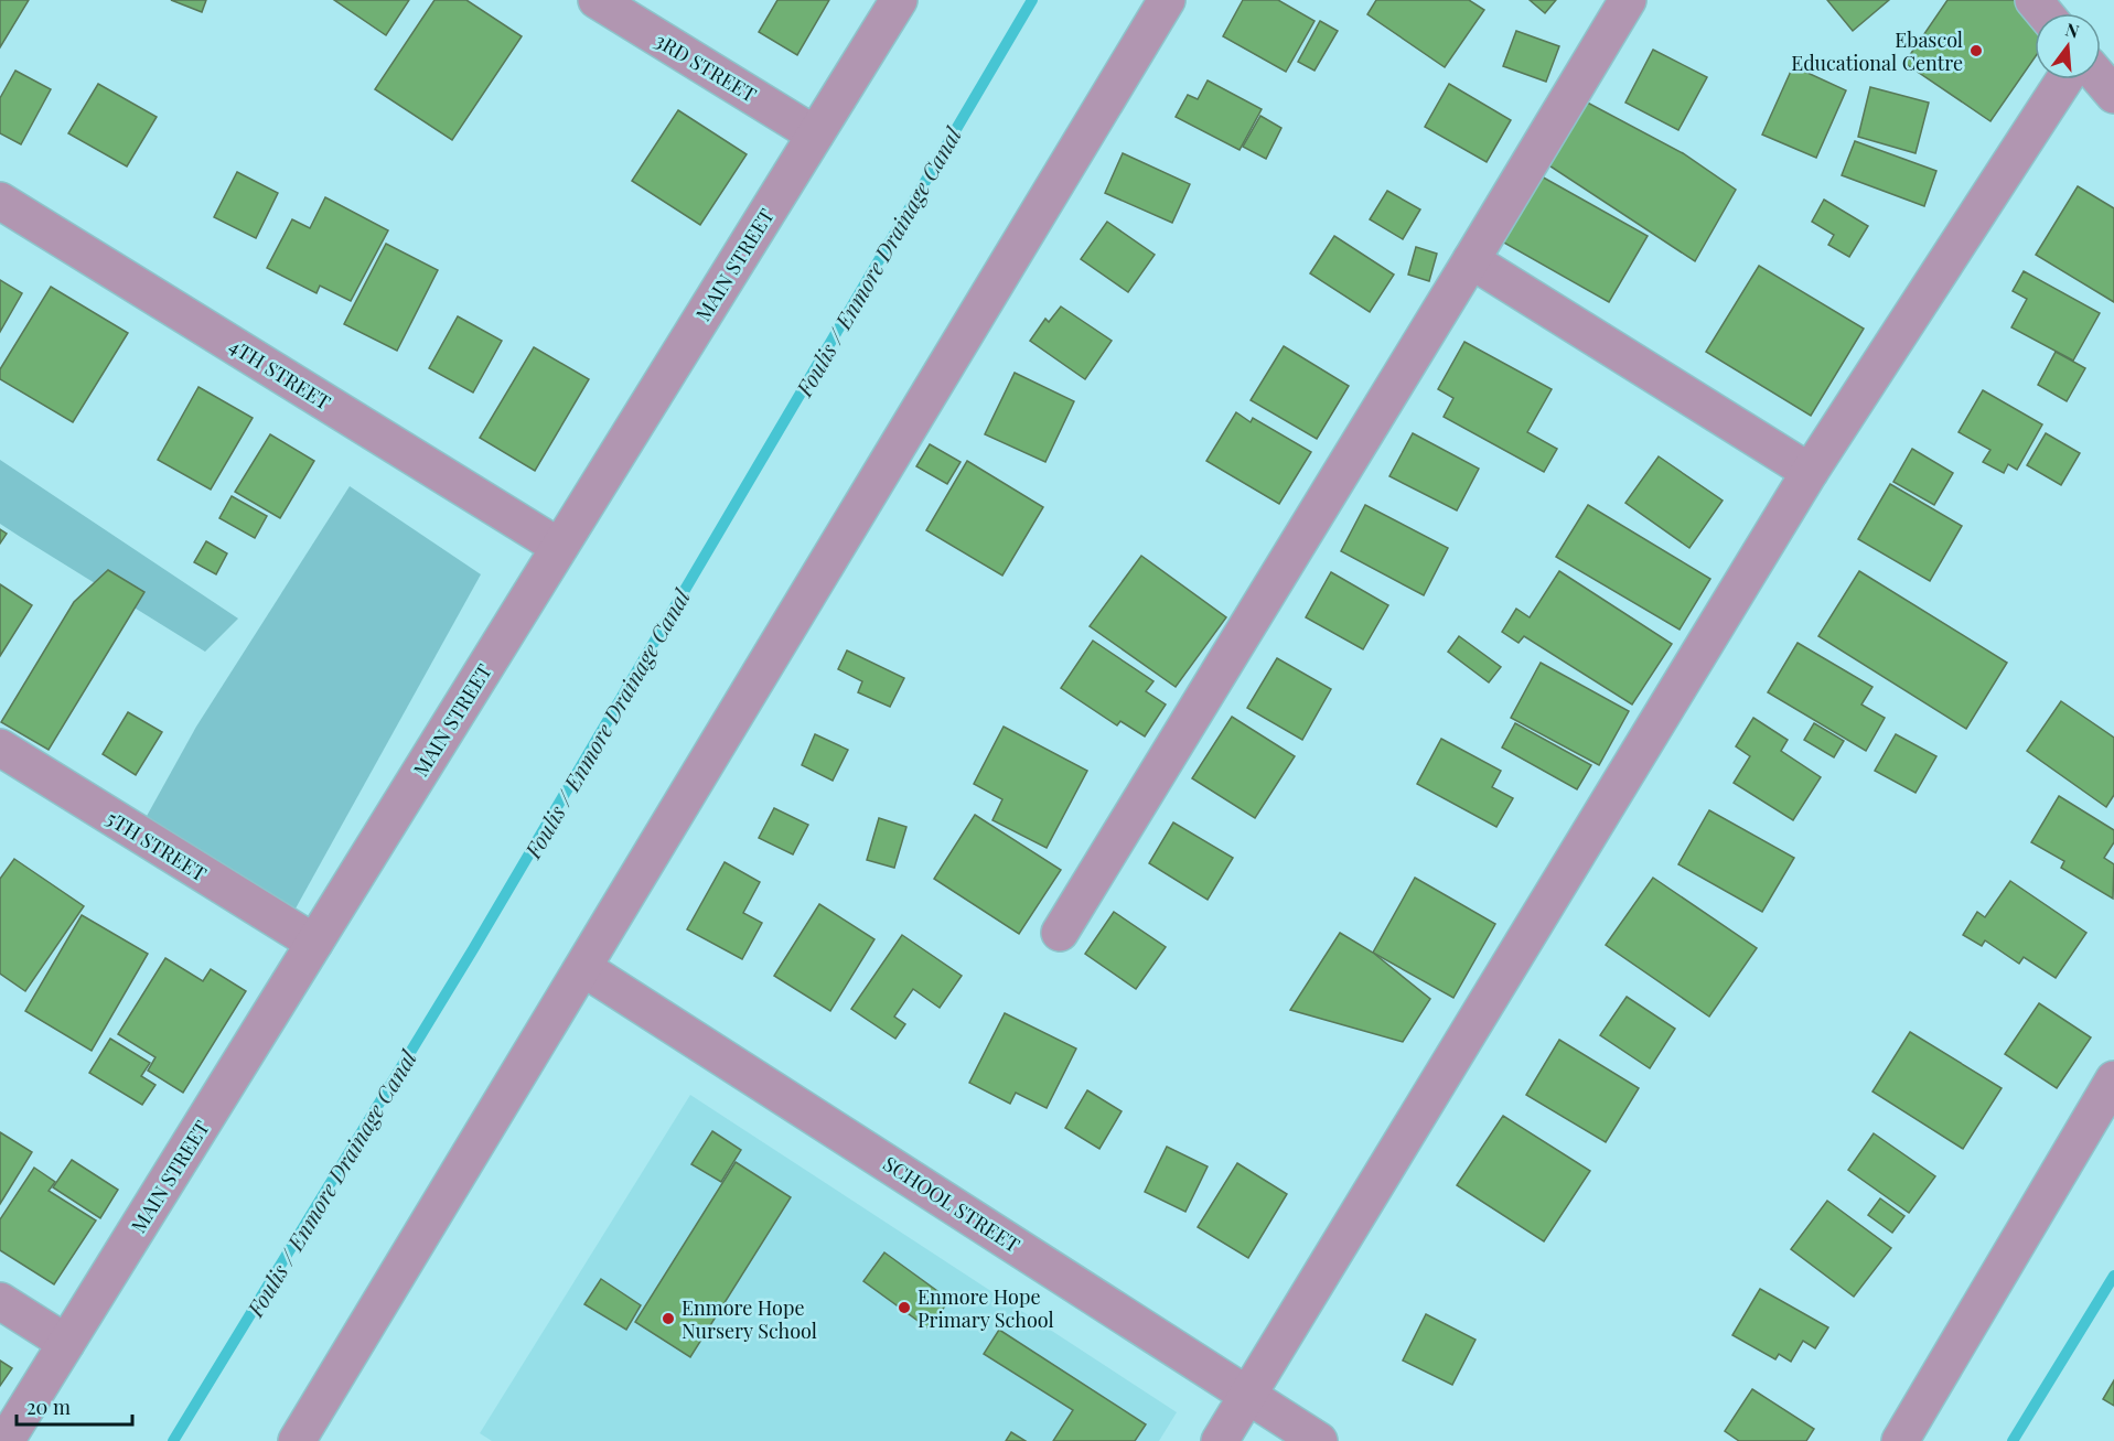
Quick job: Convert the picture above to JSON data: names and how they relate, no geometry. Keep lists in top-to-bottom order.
{
  "streets": {
    "street": [
      "3RD STREET",
      "MAIN STREET",
      "4TH STREET",
      "5TH STREET",
      "SCHOOL STREET"
    ]
  },
  "crossings": [
    ["3RD STREET", "MAIN STREET"],
    ["MAIN STREET", "4TH STREET"],
    ["MAIN STREET", "5TH STREET"]
  ],
  "water": ["Foulis / Enmore Drainage Canal"],
  "places": ["Ebascol Educational Centre", "Enmore Hope Primary School", "Enmore Hope Nursery School"],
  "scale_bar": "20 m",
  "north": "top"
}
